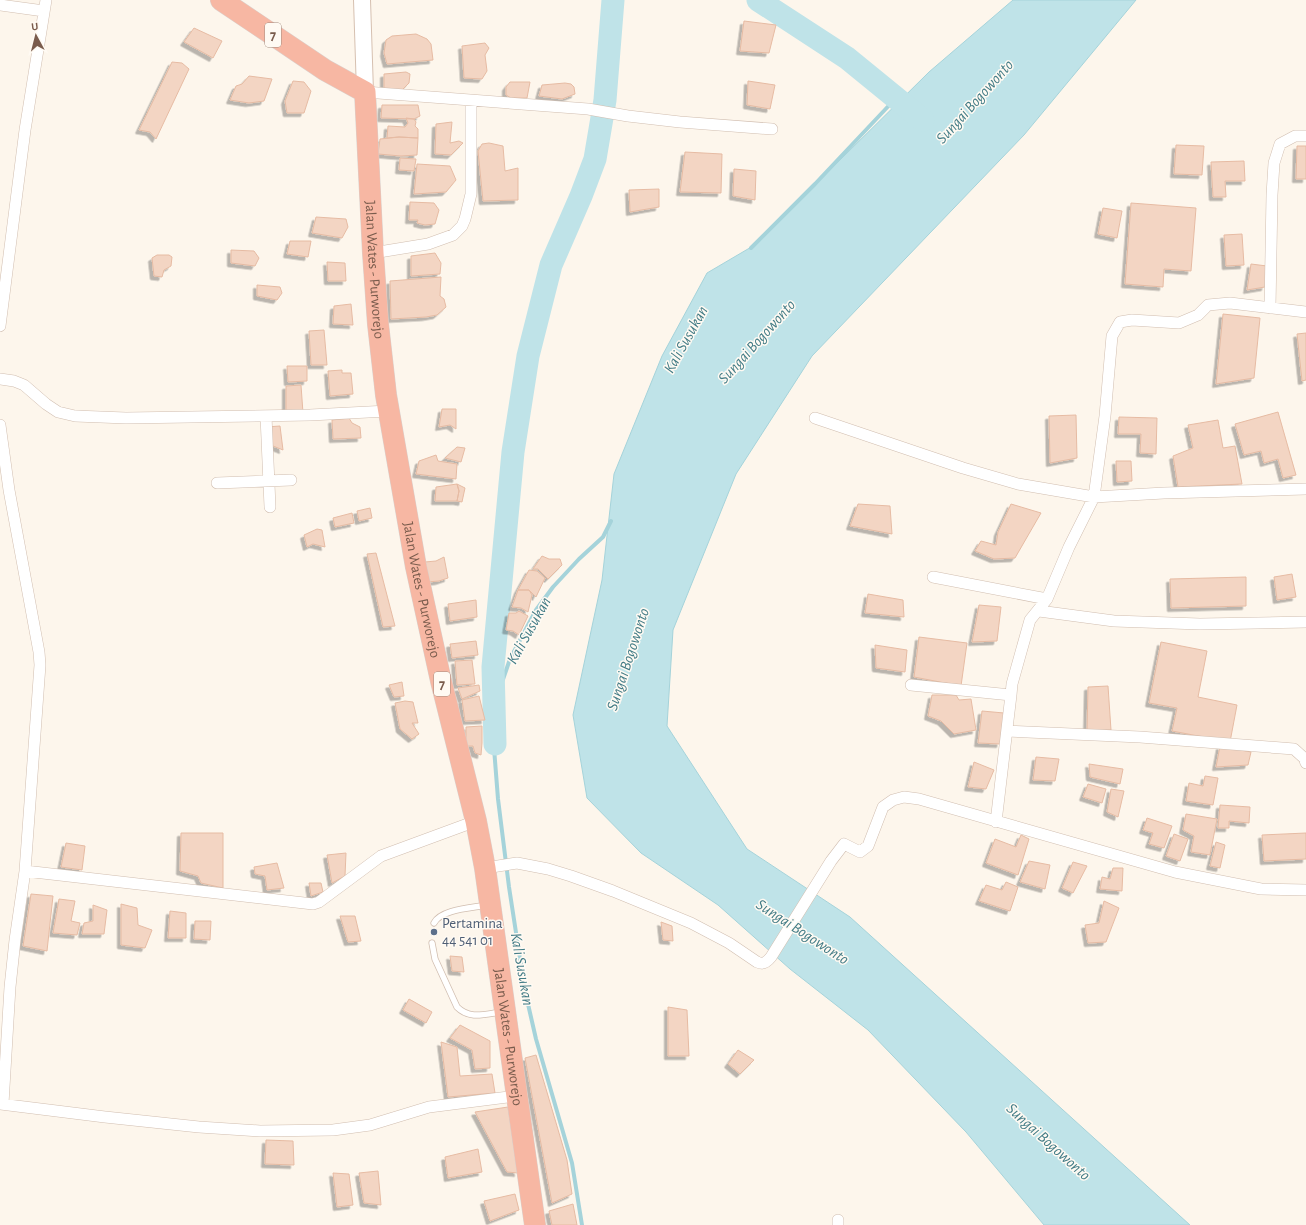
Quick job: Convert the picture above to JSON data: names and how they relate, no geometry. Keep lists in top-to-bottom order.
{
  "streets": {
    "highway": ["7", "Jalan Wates - Purworejo"]
  },
  "crossings": [
    ["7", "Jalan Wates - Purworejo"]
  ],
  "water": ["Sungai Bogowonto", "Kali Susukan"],
  "places": ["Pertamina 44 541 01"],
  "north": "top"
}
